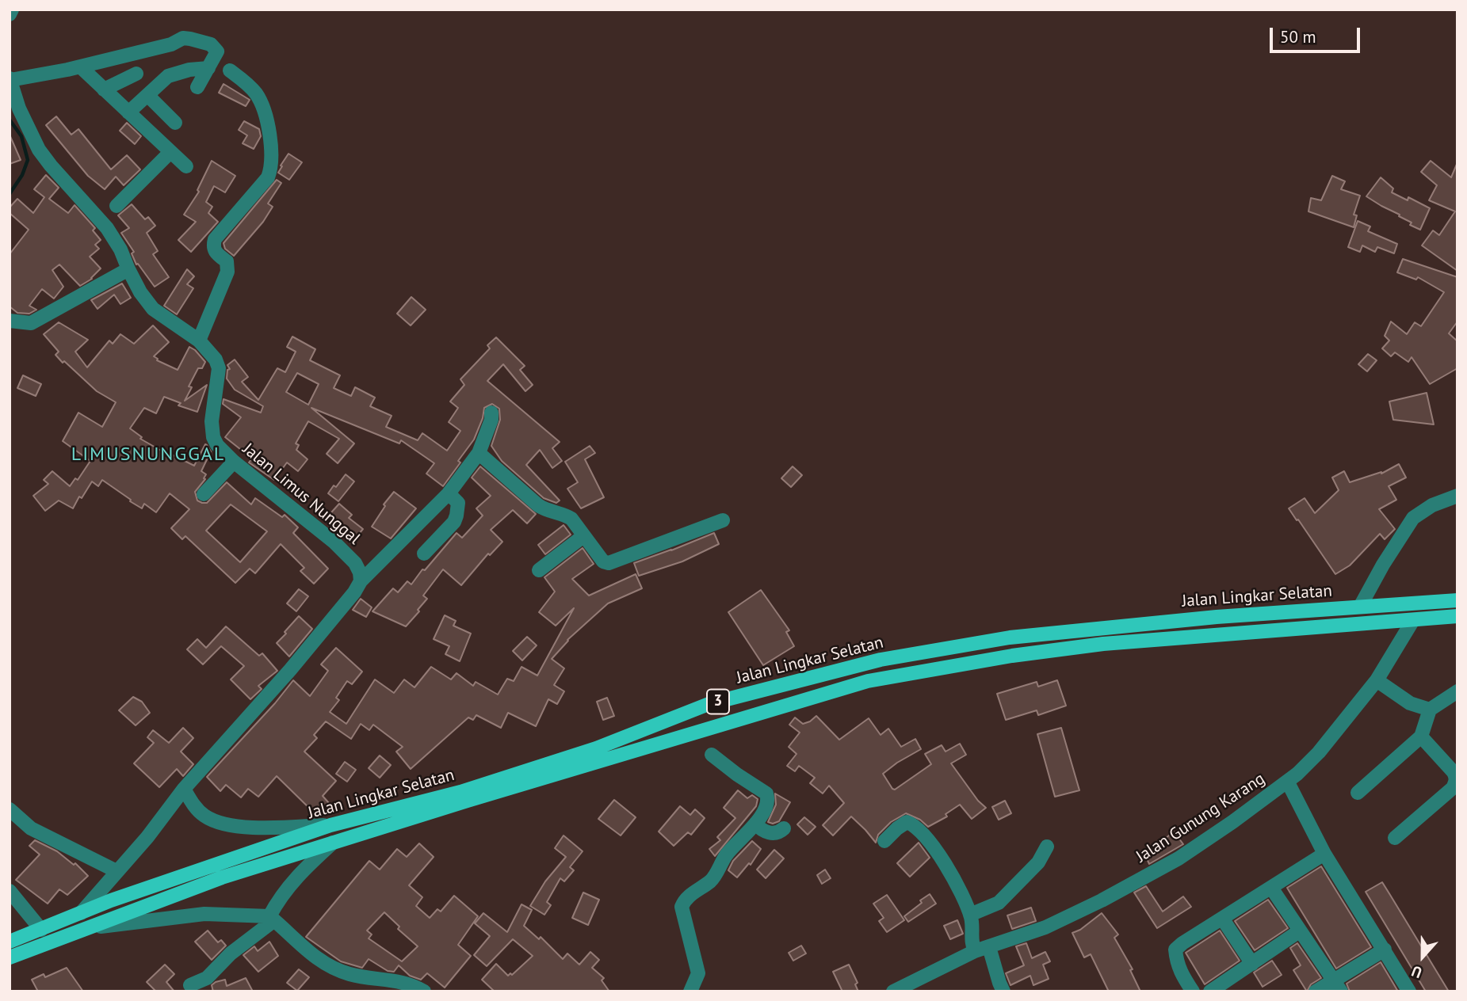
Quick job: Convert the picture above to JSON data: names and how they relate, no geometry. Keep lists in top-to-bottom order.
{
  "streets": {
    "main road": ["Jalan Lingkar Selatan", "3"],
    "street": ["Jalan Limus Nunggal", "Jalan Gunung Karang"]
  },
  "crossings": [
    ["Jalan Lingkar Selatan", "Jalan Gunung Karang"]
  ],
  "districts": ["LIMUSNUNGGAL"],
  "scale_bar": "50 m",
  "north": "bottom"
}
